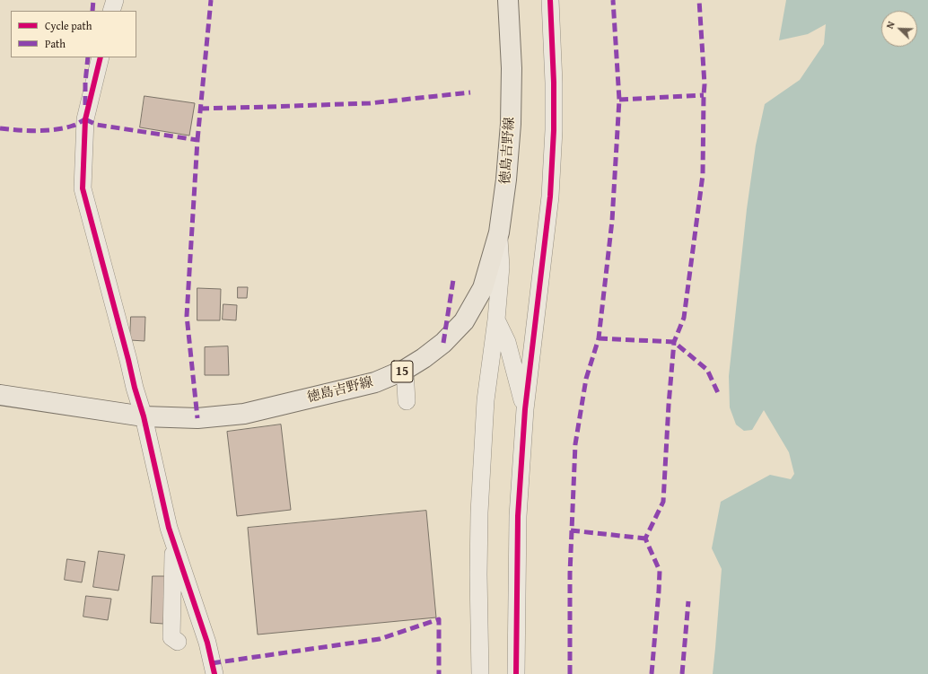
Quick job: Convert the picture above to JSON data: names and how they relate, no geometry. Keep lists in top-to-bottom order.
{
  "streets": {
    "main road": ["徳島吉野線", "15"]
  },
  "legend": ["Cycle path", "Path"],
  "north": "top left"
}
